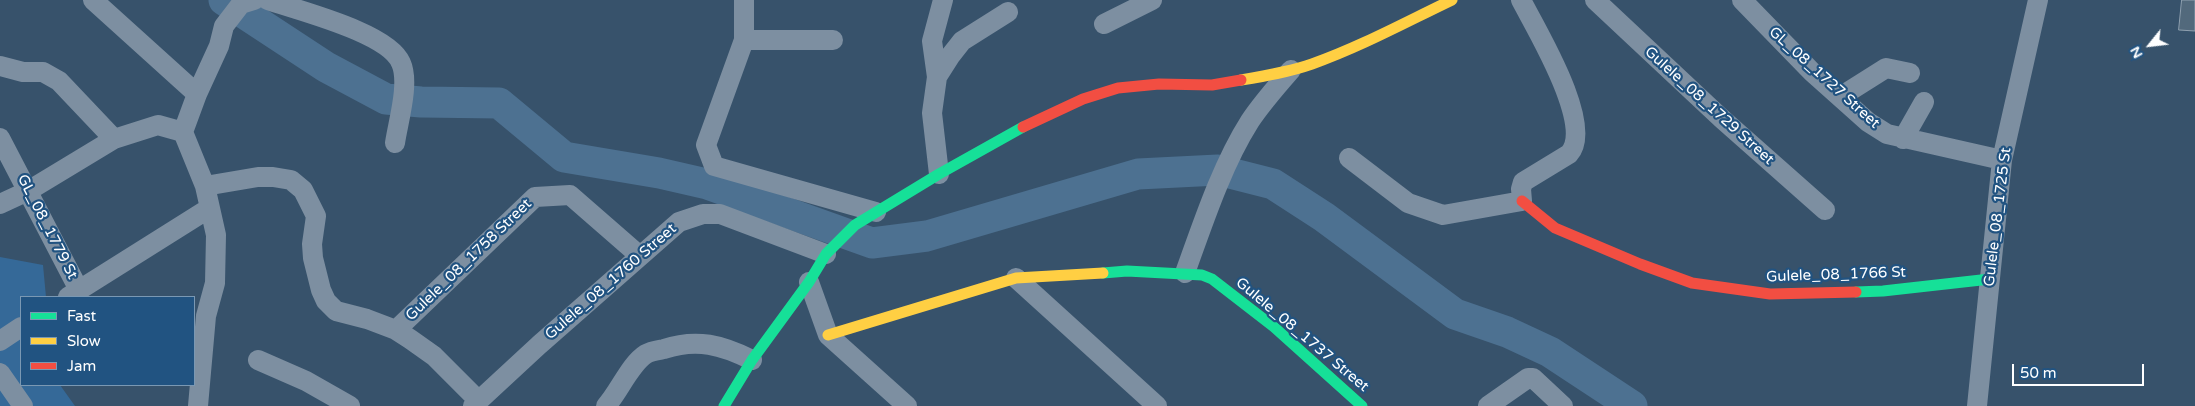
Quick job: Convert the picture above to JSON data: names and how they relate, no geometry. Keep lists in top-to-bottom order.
{
  "streets": {
    "street": [
      "GL_08_1727 Street",
      "Gulele_08_1729 Street",
      "Gulele_08_1725 St",
      "GL_08_1779 St",
      "Gulele_08_1758 Street",
      "Gulele_08_1766 St",
      "Gulele_08_1760 Street",
      "Gulele_08_1737 Street"
    ]
  },
  "crossings": [
    ["GL_08_1727 Street", "Gulele_08_1725 St"],
    ["Gulele_08_1725 St", "Gulele_08_1766 St"],
    ["Gulele_08_1758 Street", "Gulele_08_1760 Street"]
  ],
  "legend": ["Fast", "Slow", "Jam"],
  "scale_bar": "50 m",
  "north": "bottom left"
}
